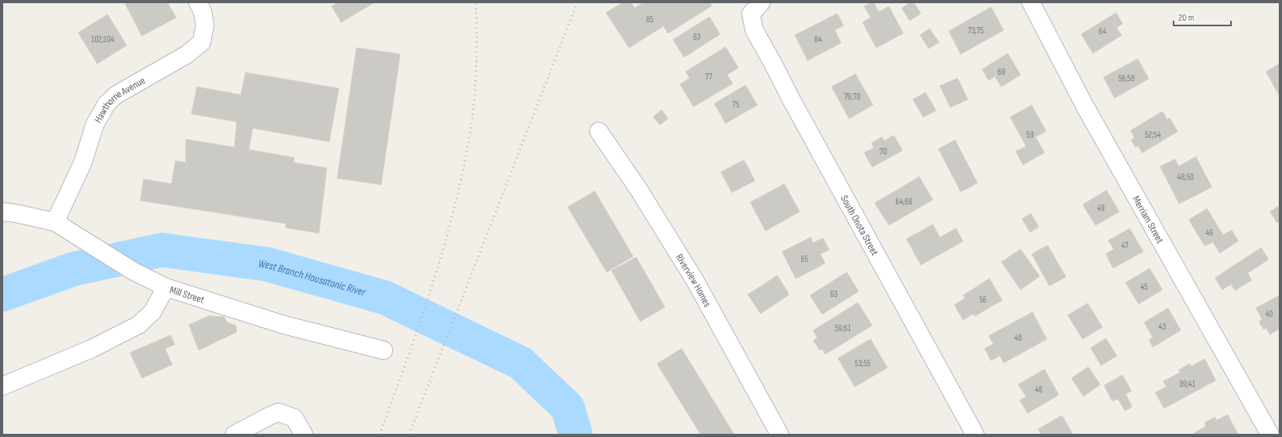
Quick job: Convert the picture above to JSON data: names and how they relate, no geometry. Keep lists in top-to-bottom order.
{
  "streets": {
    "street": [
      "Hawthorne Avenue",
      "Merriam Street",
      "South Onota Street",
      "Riverview Homes",
      "Mill Street"
    ]
  },
  "crossings": [
    ["Hawthorne Avenue", "Mill Street"]
  ],
  "water": ["West Branch Housatonic River"],
  "house_numbers": [
    "85",
    "73;75",
    "64",
    "83",
    "102;104",
    "84",
    "69",
    "77",
    "56;58",
    "76;78",
    "75",
    "59",
    "52;54",
    "70",
    "48;50",
    "64;66",
    "49",
    "46",
    "47",
    "65",
    "45",
    "63",
    "56",
    "40",
    "43",
    "59;61",
    "48",
    "53;55",
    "39;41",
    "46"
  ],
  "scale_bar": "20 m"
}
